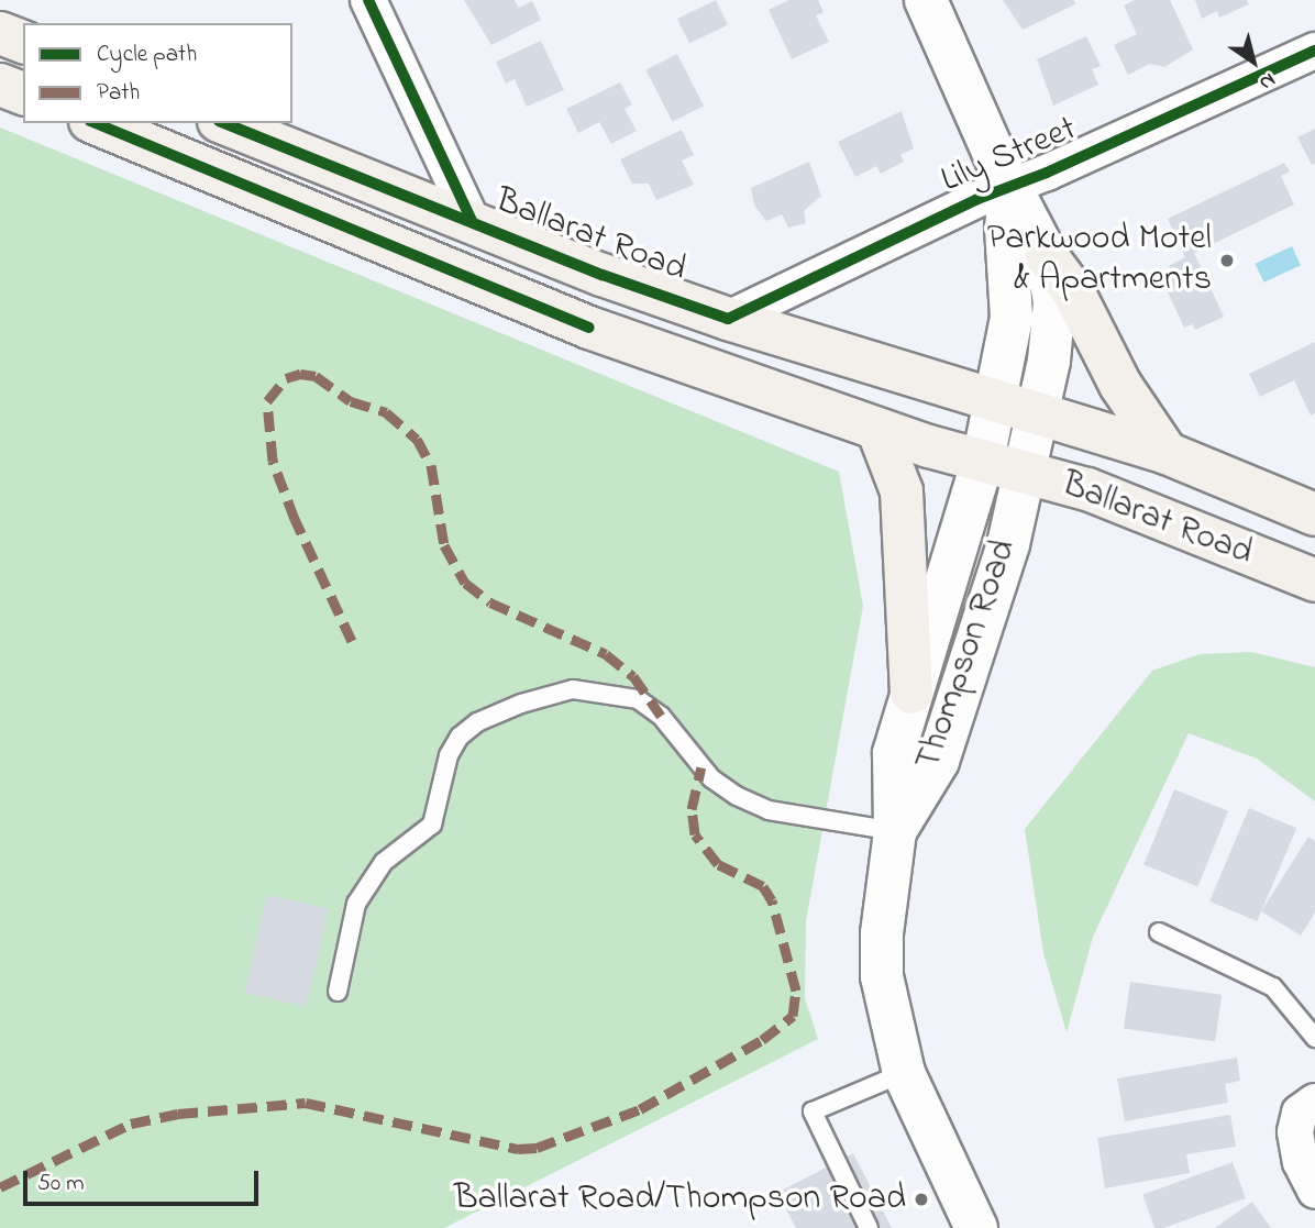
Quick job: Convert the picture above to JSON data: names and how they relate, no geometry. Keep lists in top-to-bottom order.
{
  "streets": {
    "highway": ["Ballarat Road"],
    "main road": ["Thompson Road"],
    "street": ["Lily Street"]
  },
  "crossings": [
    ["Lily Street", "Ballarat Road"],
    ["Lily Street", "Thompson Road"],
    ["Ballarat Road", "Thompson Road"]
  ],
  "places": ["Parkwood Motel & Apartments", "Ballarat Road/Thompson Road"],
  "legend": ["Cycle path", "Path"],
  "scale_bar": "50 m",
  "north": "bottom right"
}
